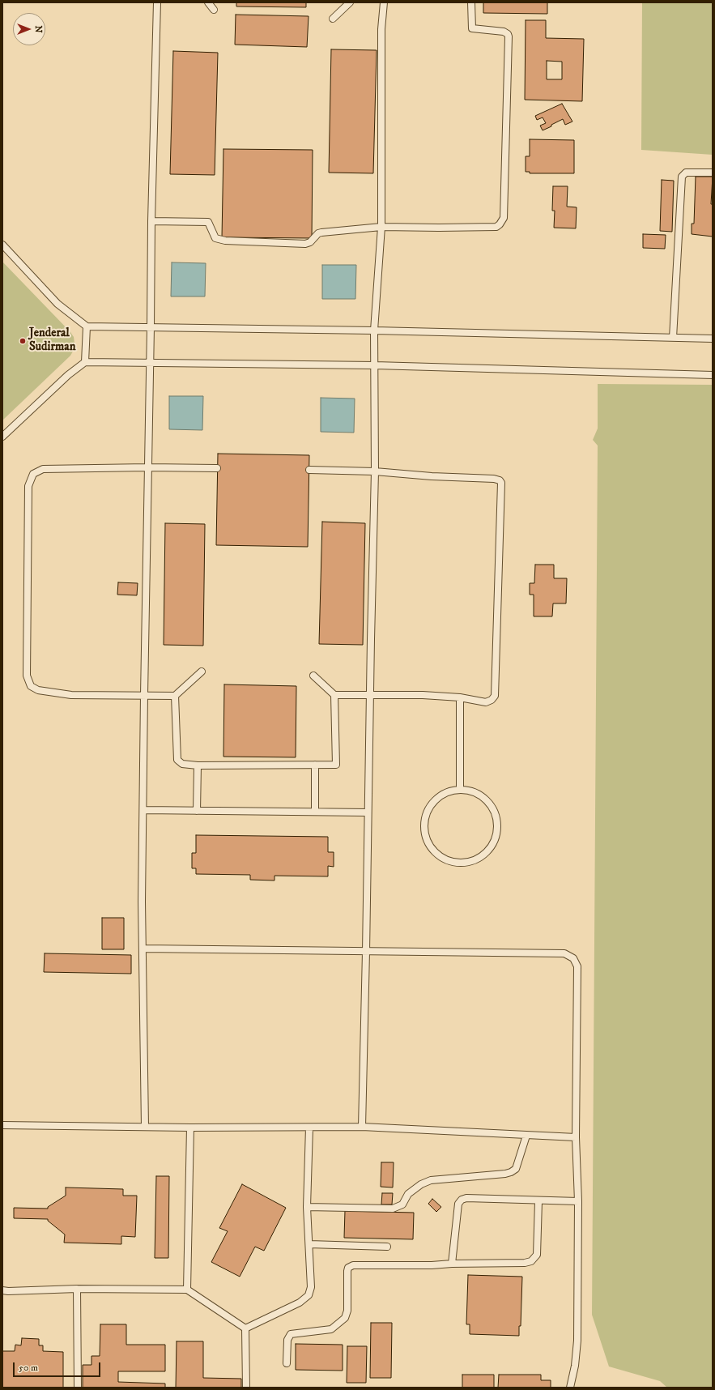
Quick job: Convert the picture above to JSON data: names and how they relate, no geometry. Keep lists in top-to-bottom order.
{
  "places": ["Jenderal Sudirman"],
  "scale_bar": "50 m",
  "north": "right"
}
